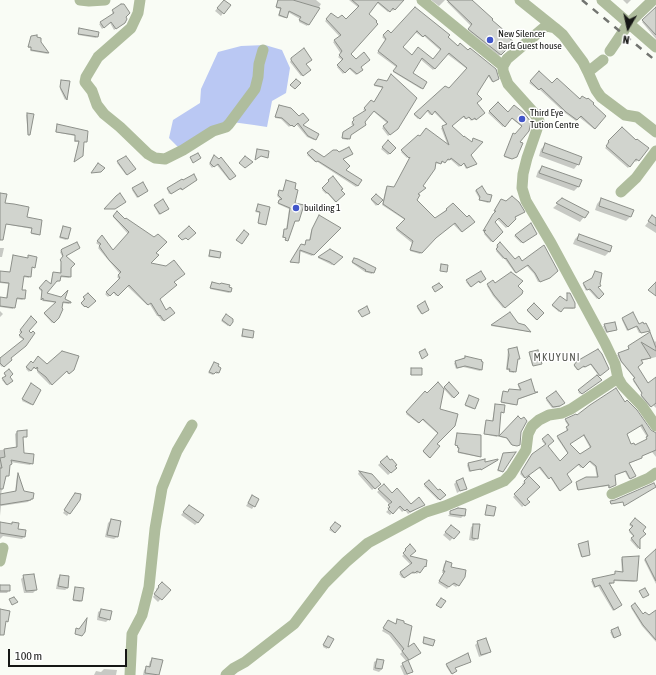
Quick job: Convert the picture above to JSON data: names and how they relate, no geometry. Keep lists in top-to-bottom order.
{
  "districts": ["MKUYUNI"],
  "places": ["New Silencer Bar& Guest house", "Third Eye Tution Centre", "building 1"],
  "scale_bar": "100 m",
  "north": "bottom"
}
